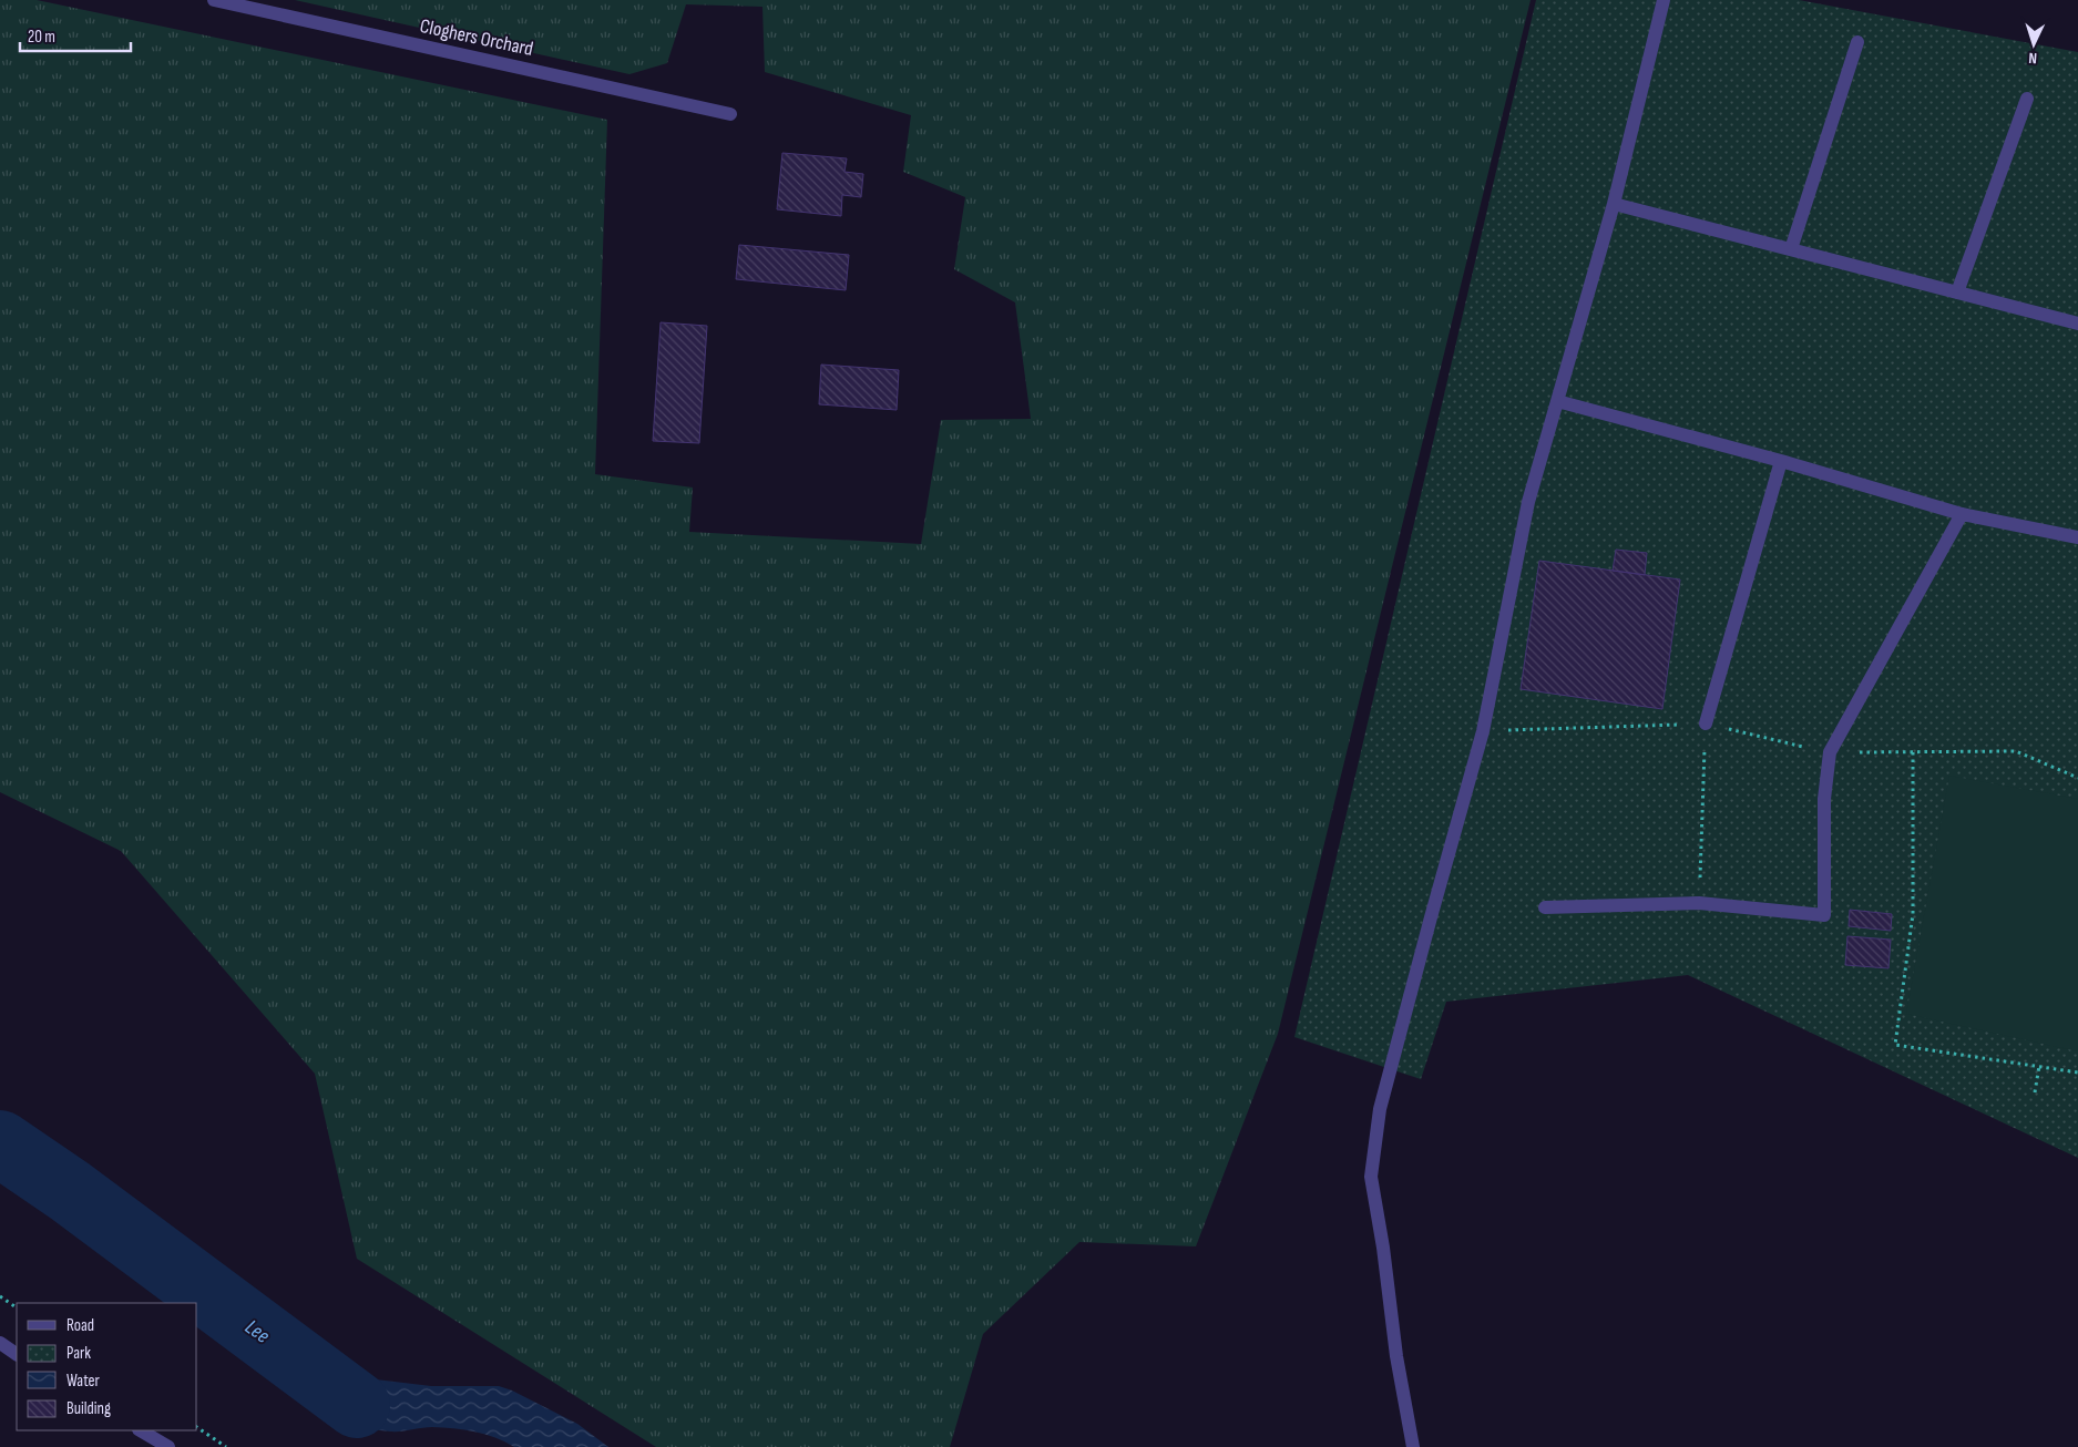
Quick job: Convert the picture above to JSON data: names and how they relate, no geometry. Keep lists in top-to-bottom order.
{
  "streets": {
    "street": ["Cloghers Orchard"]
  },
  "water": ["Lee"],
  "legend": [
    "Road",
    "Park",
    "Water",
    "Building"
  ],
  "scale_bar": "20 m",
  "north": "bottom"
}
